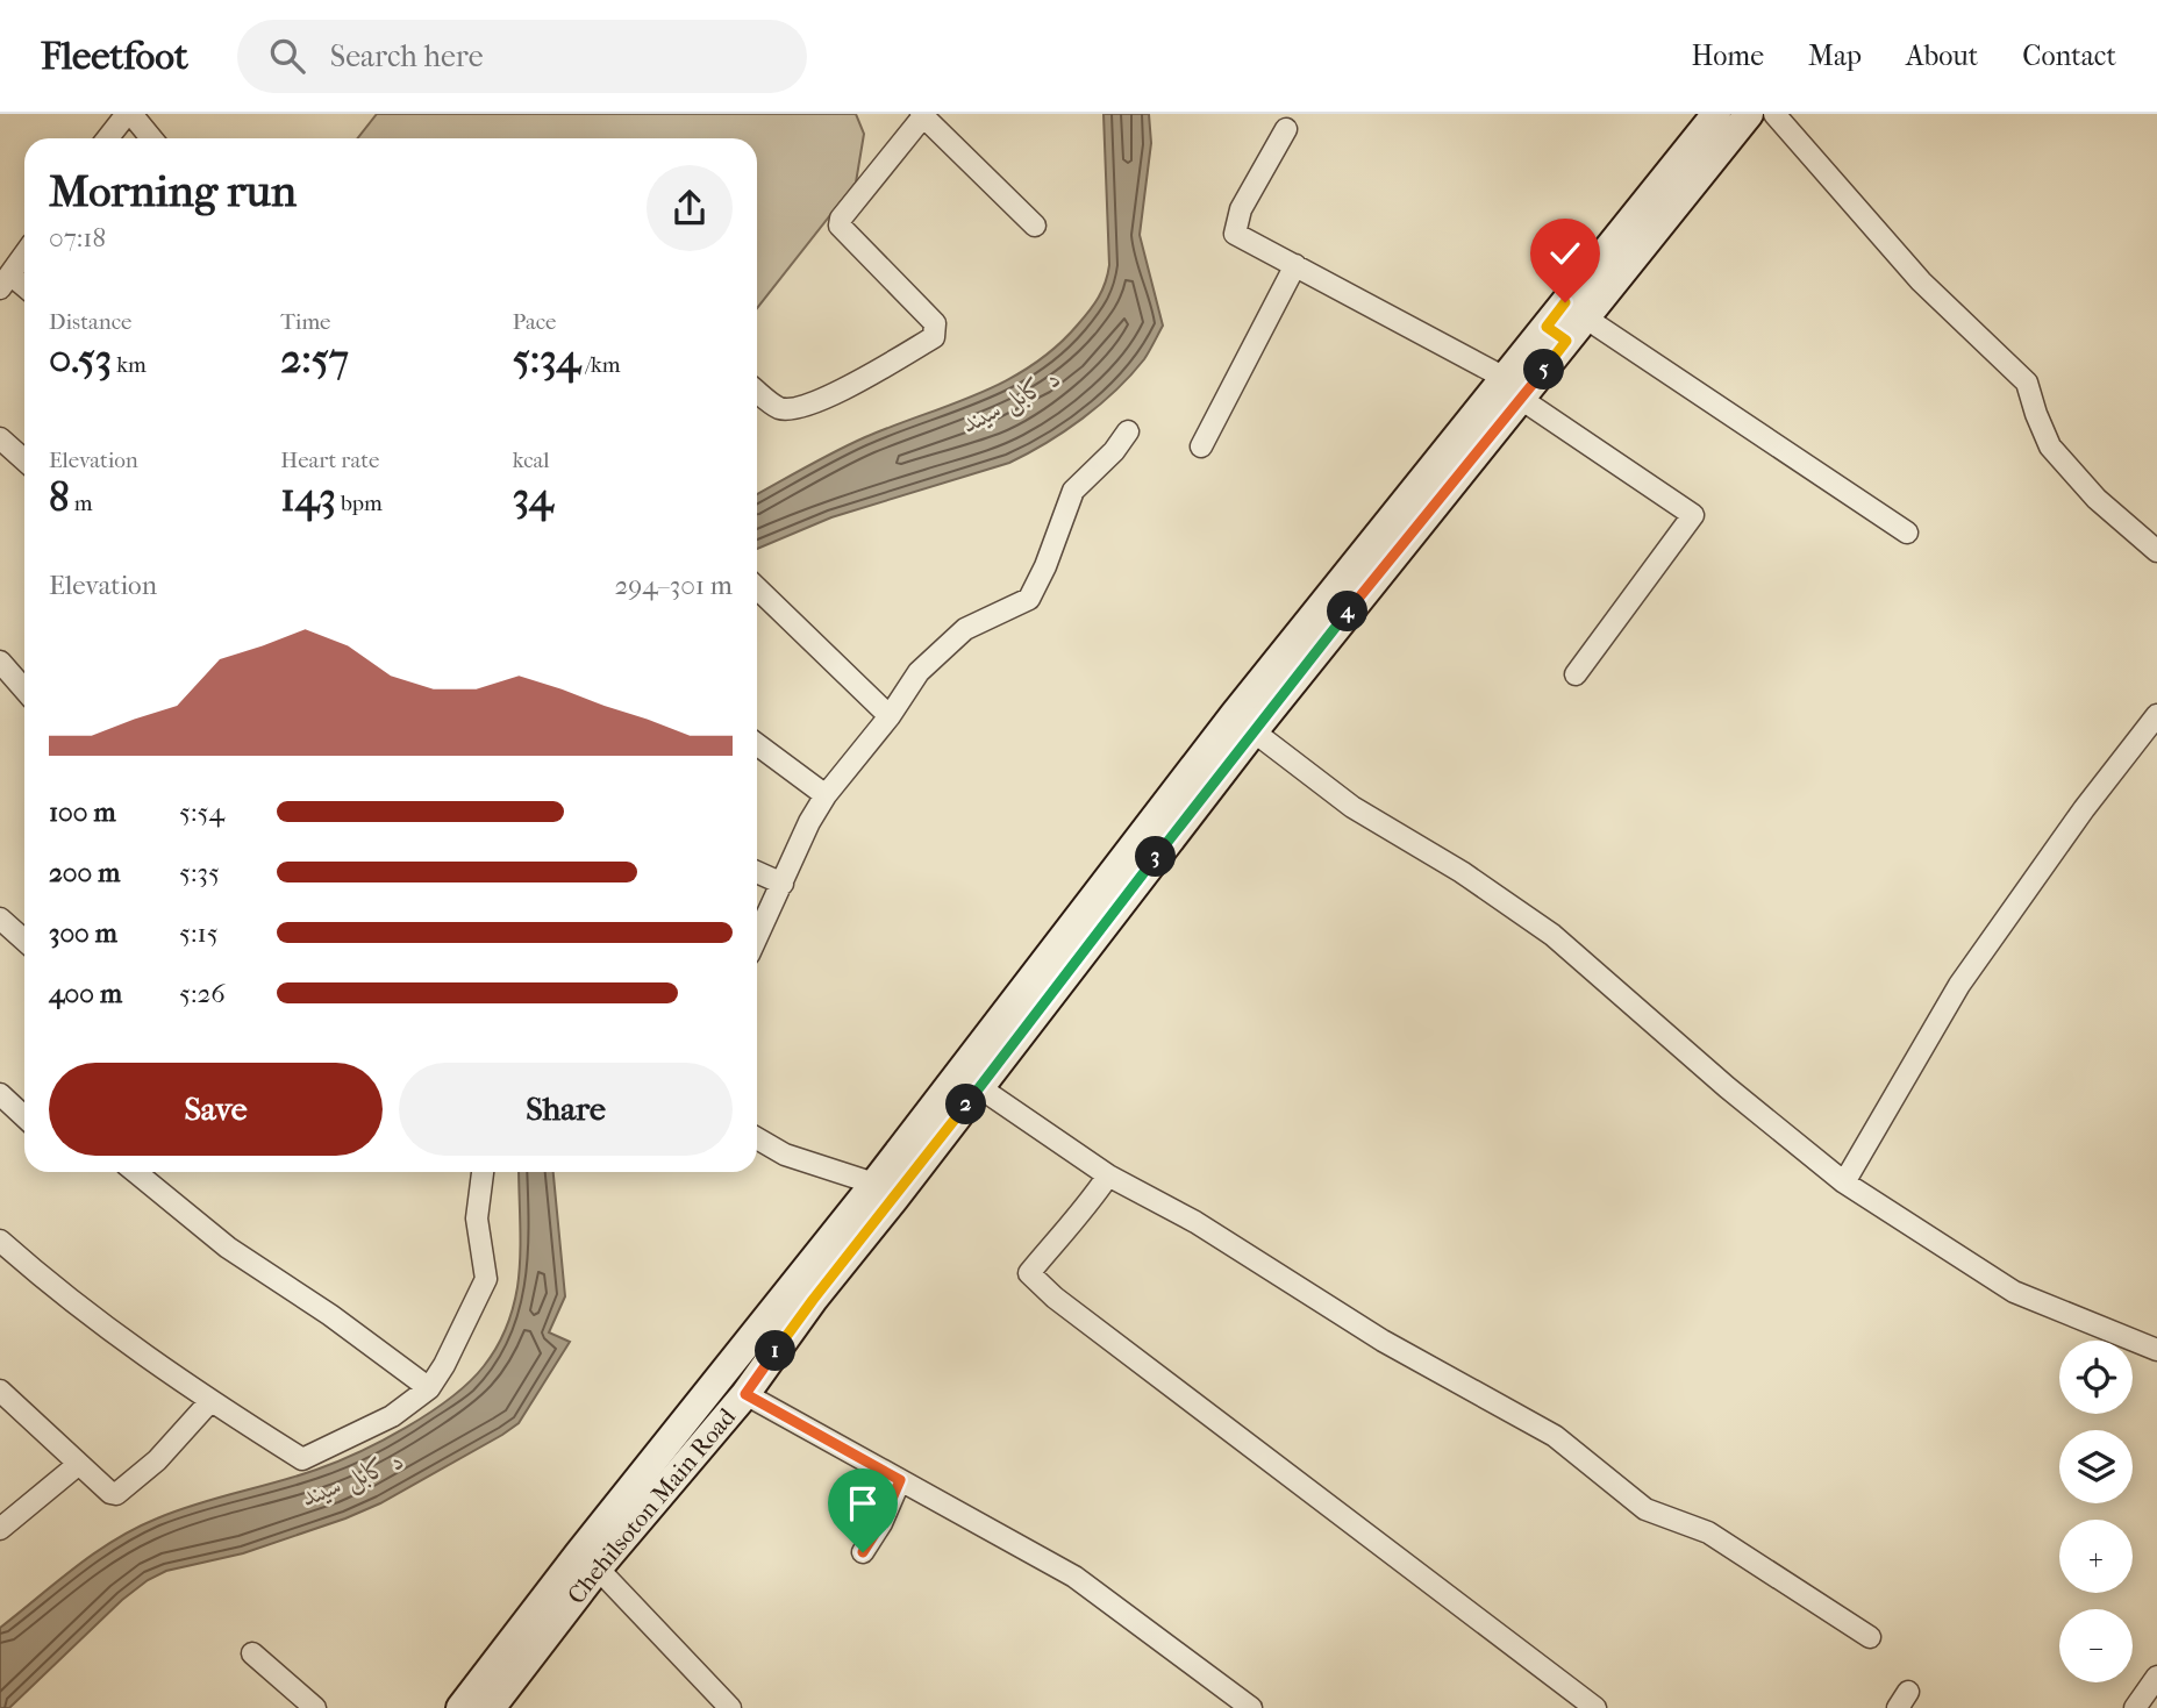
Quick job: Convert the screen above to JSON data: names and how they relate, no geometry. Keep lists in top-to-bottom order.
{
  "streets": {
    "main road": ["Chehilsoton Main Road"]
  },
  "water": ["د کابل سيند"],
  "page": {
    "header": "Fleetfoot",
    "search": "Search here",
    "nav": [
      "Home",
      "Map",
      "About",
      "Contact"
    ],
    "heading": ["Morning run", "07:18"],
    "stats": [
      ["Distance", "0.53 km"],
      ["Time", "2:57"],
      ["Pace", "5:34 /km"],
      ["Elevation", "8 m"],
      ["Heart rate", "143 bpm"],
      ["kcal", "34"]
    ],
    "pins": [
      "5",
      "4",
      "3",
      "2",
      "1"
    ],
    "chart": ["Elevation", "294–301 m"],
    "list": [
      {
        "name": "100 m",
        "note": "5:54"
      },
      {
        "name": "200 m",
        "note": "5:35"
      },
      {
        "name": "300 m",
        "note": "5:15"
      },
      {
        "name": "400 m",
        "note": "5:26"
      }
    ],
    "buttons": ["Save", "Share"],
    "map_buttons": ["+", "−"]
  }
}
